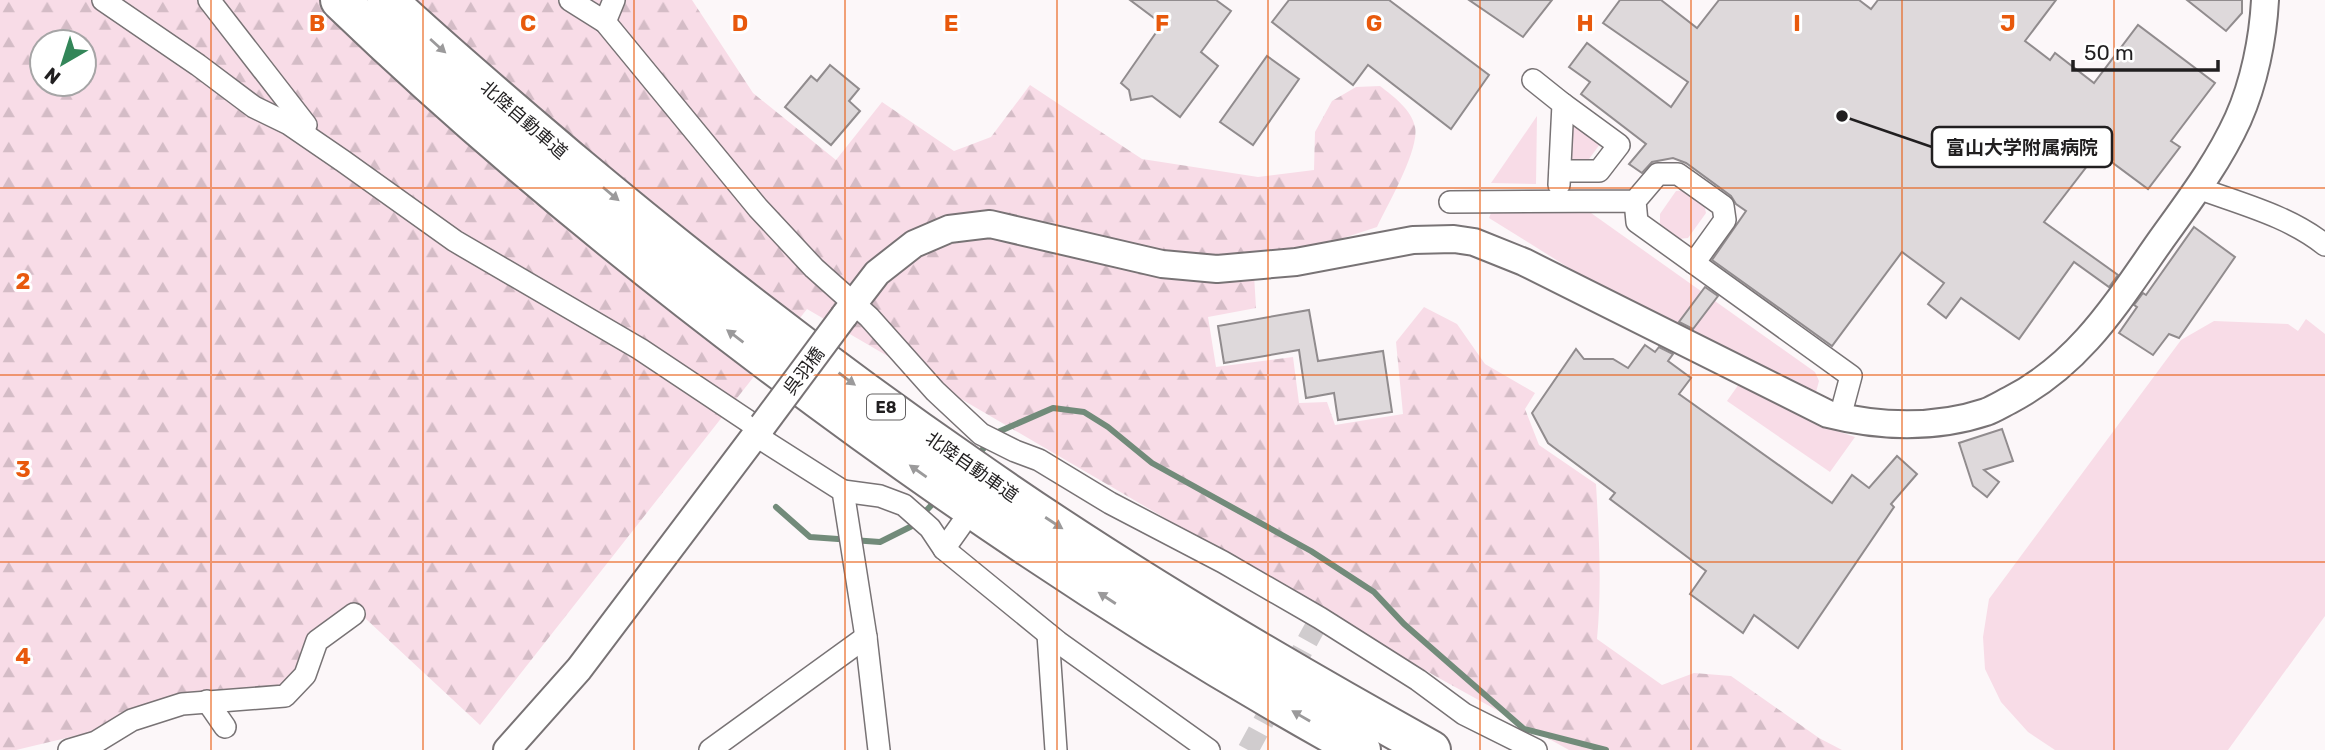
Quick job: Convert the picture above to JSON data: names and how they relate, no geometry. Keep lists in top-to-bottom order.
{
  "streets": {
    "highway": ["北陸自動車道", "E8"],
    "street": ["呉羽橋"]
  },
  "places": ["富山大学附属病院"],
  "scale_bar": "50 m",
  "north": "bottom left",
  "grid": {
    "columns": [
      "B",
      "C",
      "D",
      "E",
      "F",
      "G",
      "H",
      "I",
      "J"
    ],
    "rows": ["2", "3", "4"]
  }
}
